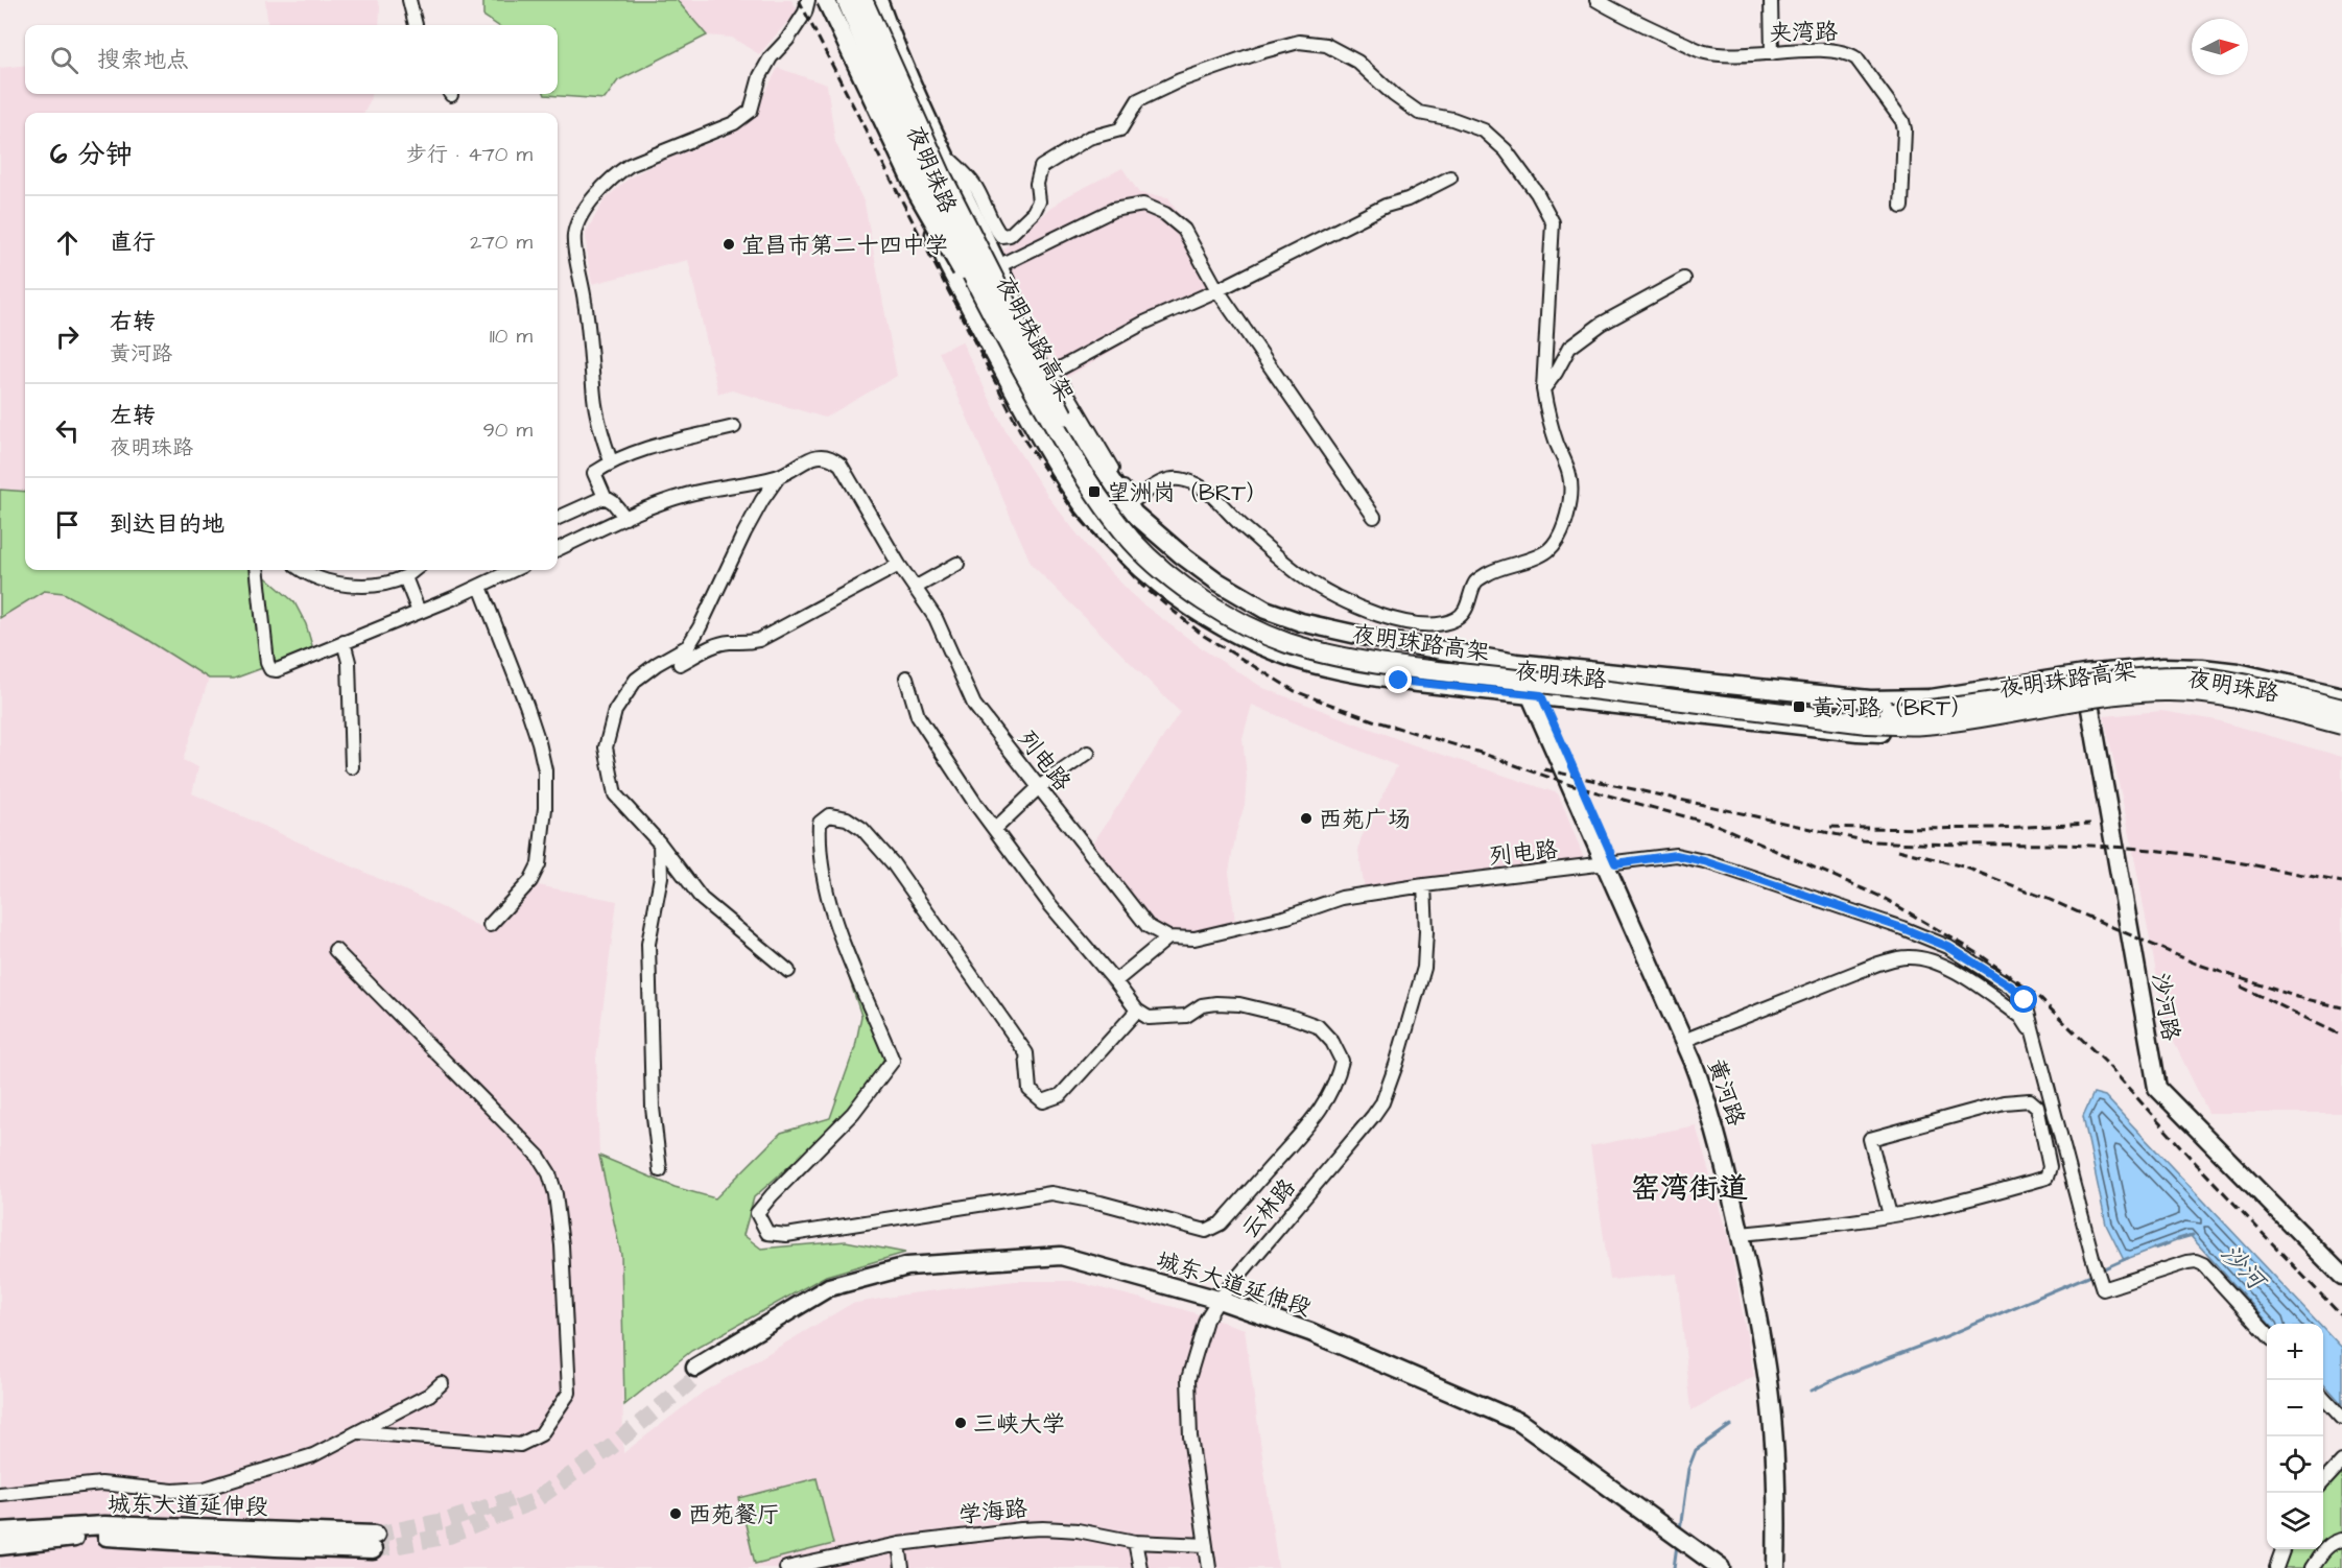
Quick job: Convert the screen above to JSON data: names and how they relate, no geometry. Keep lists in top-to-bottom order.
{
  "streets": {
    "highway": ["夜明珠路高架"],
    "main road": [
      "夜明珠路",
      "沙河路",
      "黄河路",
      "城东大道延伸段"
    ],
    "street": [
      "夹湾路",
      "列电路",
      "云林路",
      "学海路"
    ]
  },
  "crossings": [
    ["夜明珠路", "夜明珠路高架"],
    ["夜明珠路", "沙河路"],
    ["夜明珠路", "黄河路"],
    ["列电路", "黄河路"],
    ["列电路", "云林路"],
    ["云林路", "城东大道延伸段"],
    ["云林路", "学海路"]
  ],
  "districts": ["窑湾街道"],
  "water": ["沙河"],
  "places": {
    "other": [
      "宜昌市第二十四中学",
      "西苑广场",
      "三峡大学",
      "西苑餐厅"
    ],
    "transit": ["望洲岗（BRT）", "黄河路（BRT）"]
  },
  "north": "right",
  "page": {
    "search": "搜索地点",
    "heading": ["6 分钟", "步行 · 470 m"],
    "list": [
      ["直行", "270 m"],
      ["右转", "黄河路", "110 m"],
      ["左转", "夜明珠路", "90 m"],
      "到达目的地"
    ],
    "map_buttons": ["+", "−"]
  }
}
